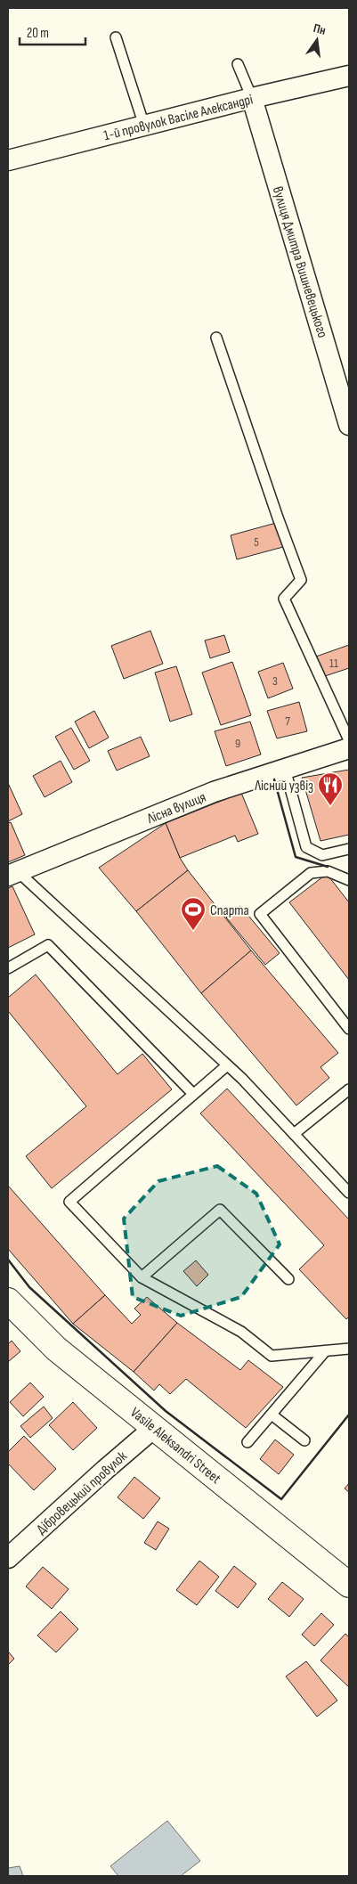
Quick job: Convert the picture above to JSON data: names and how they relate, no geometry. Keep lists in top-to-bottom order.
{
  "streets": {
    "main road": ["Vasile Aleksandri Street"],
    "street": [
      "1-й провулок Васіле Александрі",
      "вулиця Дмитра Вишневецького",
      "Лісна вулиця",
      "Дібровецький провулок"
    ]
  },
  "crossings": [
    ["1-й провулок Васіле Александрі", "вулиця Дмитра Вишневецького"],
    ["Vasile Aleksandri Street", "Дібровецький провулок"]
  ],
  "places": {
    "restaurant": ["Лісний узвіз"],
    "sports": ["Спарта"]
  },
  "house_numbers": [
    "5",
    "11",
    "3",
    "7",
    "9"
  ],
  "scale_bar": "20 m",
  "north": "top"
}
